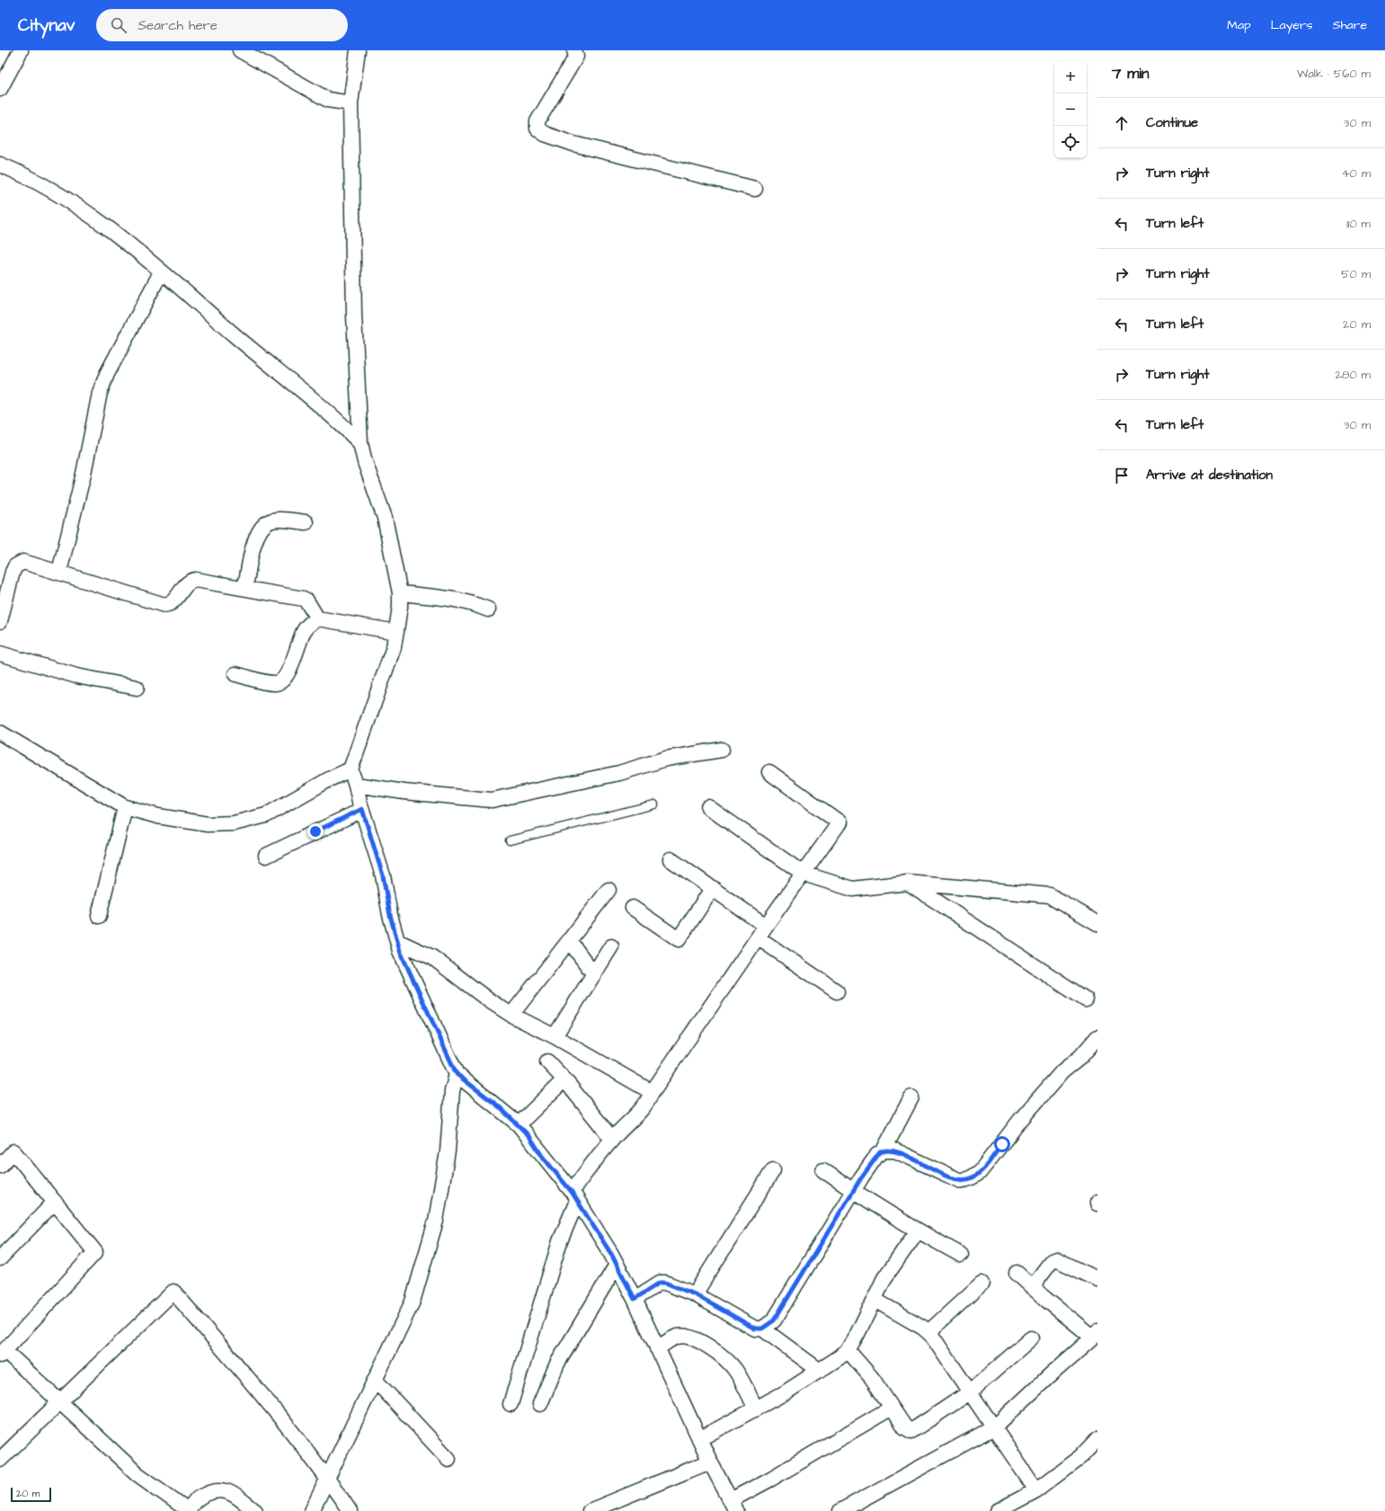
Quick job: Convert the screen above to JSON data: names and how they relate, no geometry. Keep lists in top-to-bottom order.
{
  "scale_bar": "20 m",
  "page": {
    "header": "Citynav",
    "search": "Search here",
    "nav": ["Map", "Layers", "Share"],
    "heading": ["7 min", "Walk · 560 m"],
    "map_buttons": ["+", "−"],
    "list": [
      ["Continue", "30 m"],
      ["Turn right", "40 m"],
      ["Turn left", "110 m"],
      ["Turn right", "50 m"],
      ["Turn left", "20 m"],
      ["Turn right", "280 m"],
      ["Turn left", "30 m"],
      "Arrive at destination"
    ],
    "scale": "20 m"
  }
}
